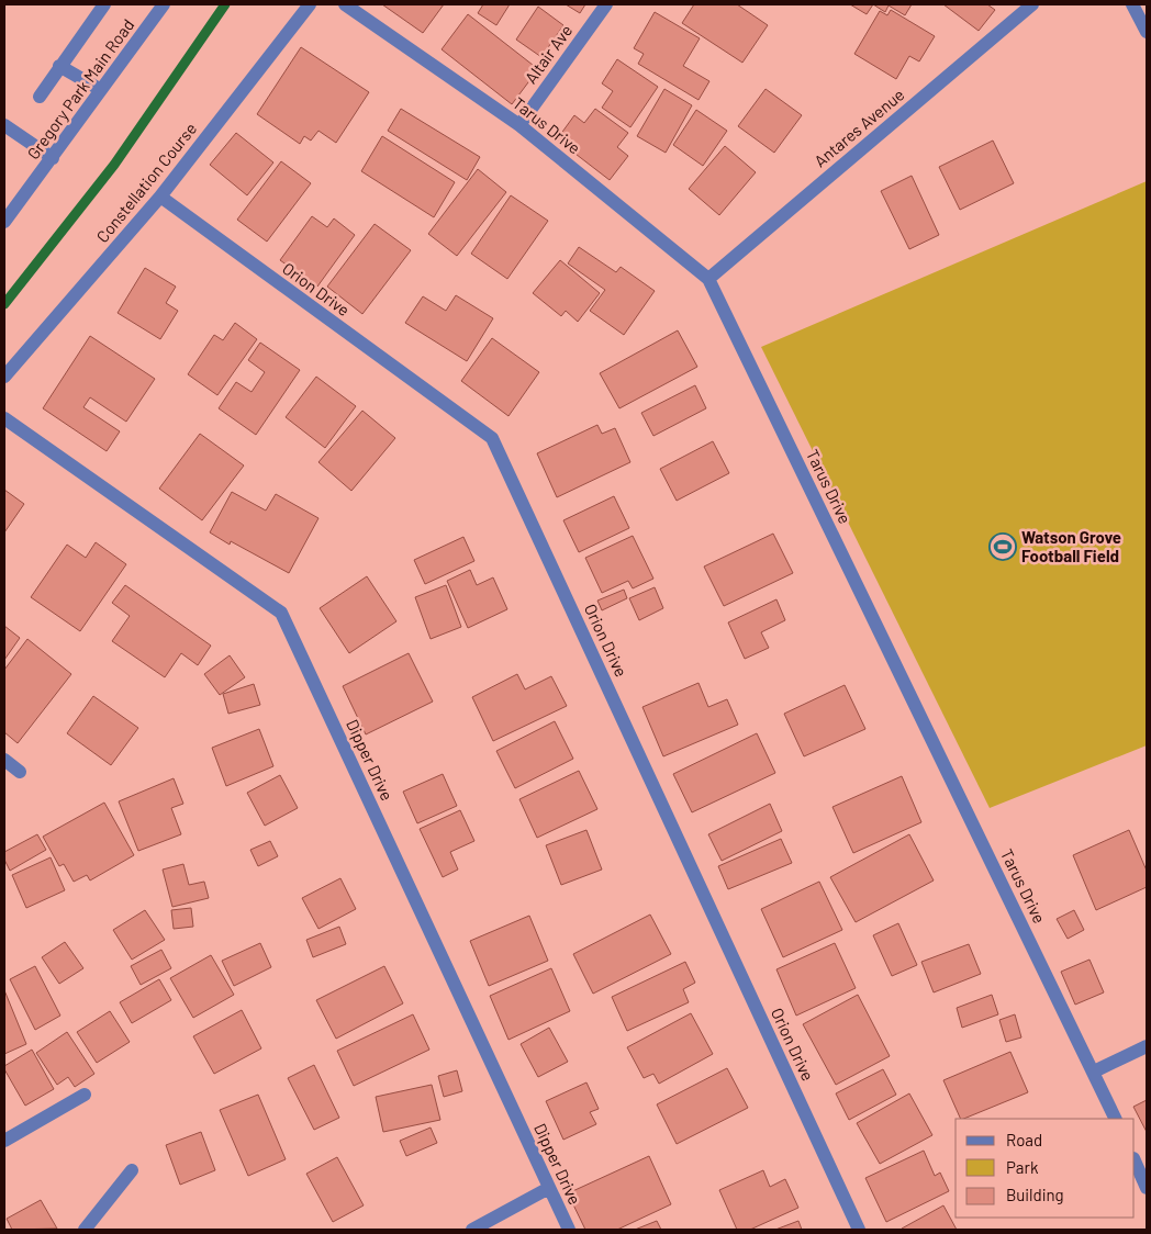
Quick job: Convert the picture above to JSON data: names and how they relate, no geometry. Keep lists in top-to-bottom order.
{
  "streets": {
    "street": [
      "Altair Ave",
      "Gregory Park Main Road",
      "Tarus Drive",
      "Antares Avenue",
      "Constellation Course",
      "Orion Drive",
      "Dipper Drive"
    ]
  },
  "crossings": [
    ["Altair Ave", "Tarus Drive"],
    ["Tarus Drive", "Antares Avenue"],
    ["Constellation Course", "Orion Drive"]
  ],
  "places": {
    "sports": ["Watson Grove Football Field"]
  },
  "legend": ["Road", "Park", "Building"]
}
